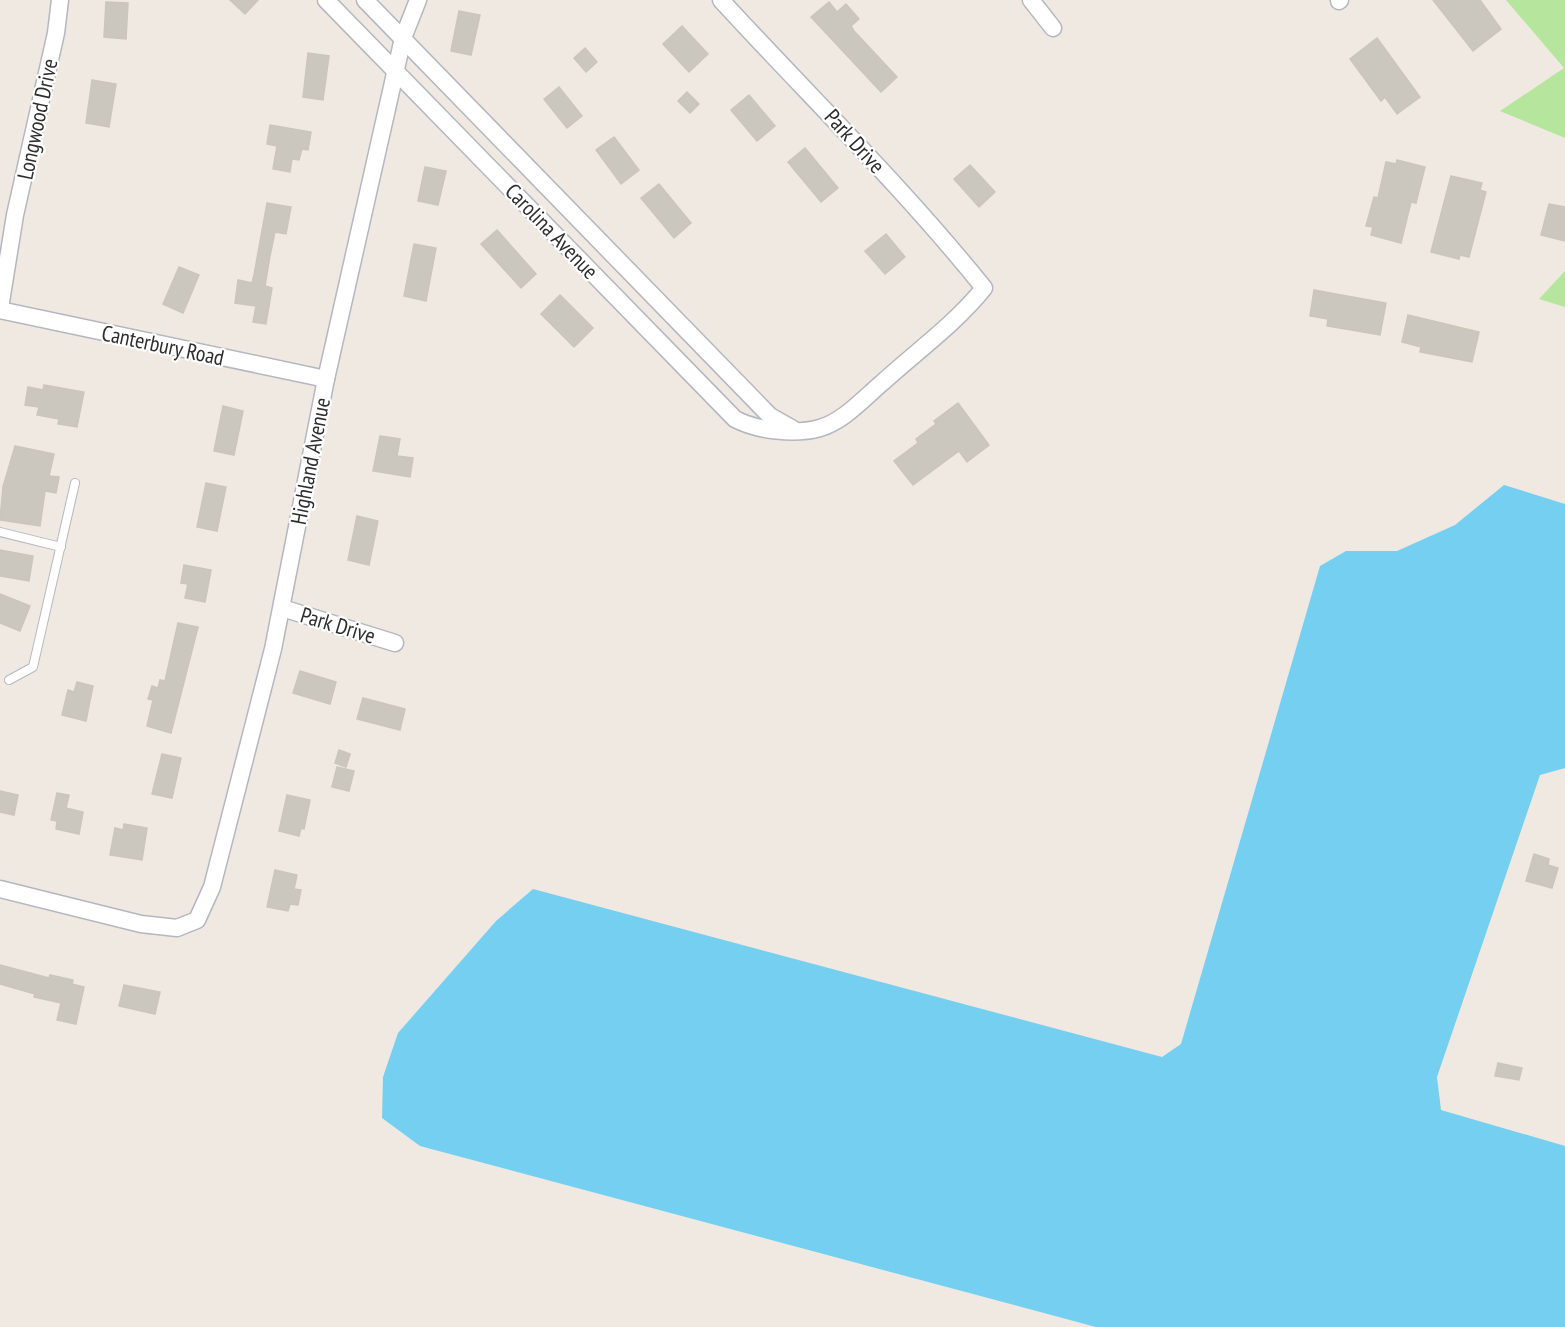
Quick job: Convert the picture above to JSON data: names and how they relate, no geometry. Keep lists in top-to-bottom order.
{
  "streets": {
    "street": [
      "Longwood Drive",
      "Park Drive",
      "Carolina Avenue",
      "Canterbury Road",
      "Highland Avenue"
    ]
  },
  "crossings": [
    ["Longwood Drive", "Canterbury Road"],
    ["Park Drive", "Carolina Avenue"],
    ["Park Drive", "Highland Avenue"],
    ["Carolina Avenue", "Highland Avenue"],
    ["Canterbury Road", "Highland Avenue"]
  ]
}
